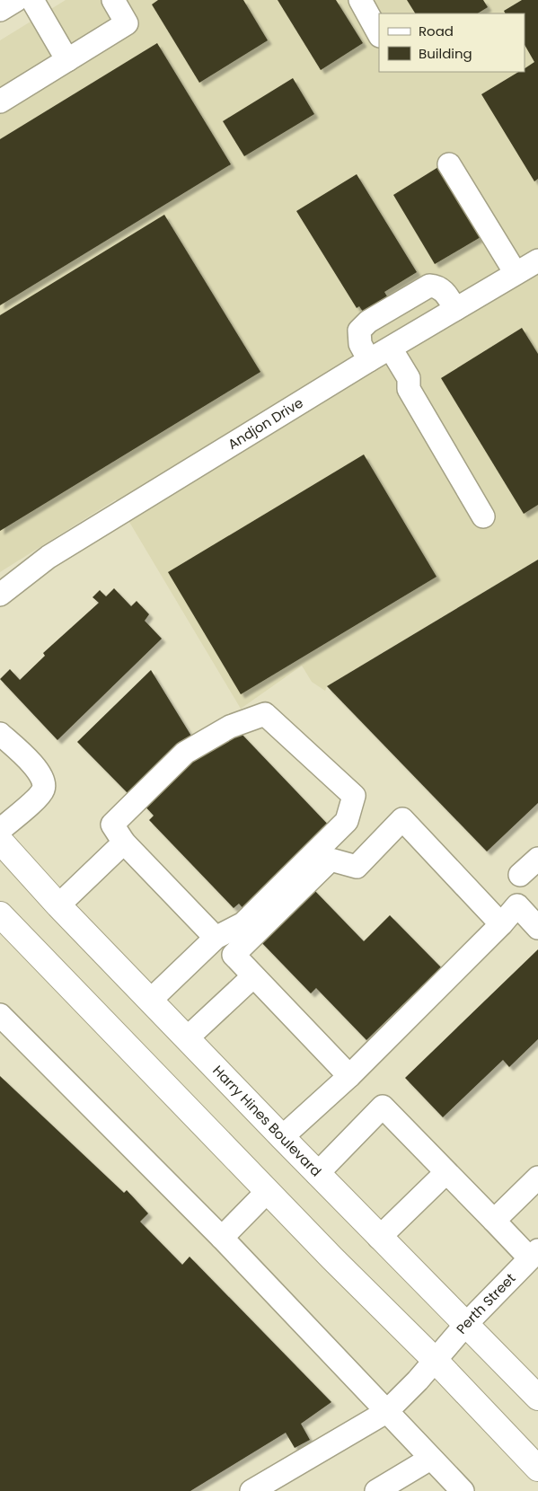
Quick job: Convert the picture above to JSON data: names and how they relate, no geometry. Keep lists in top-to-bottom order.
{
  "streets": {
    "main road": ["Harry Hines Boulevard"],
    "street": ["Andjon Drive", "Perth Street"]
  },
  "crossings": [
    ["Harry Hines Boulevard", "Perth Street"]
  ],
  "legend": ["Road", "Building"]
}
